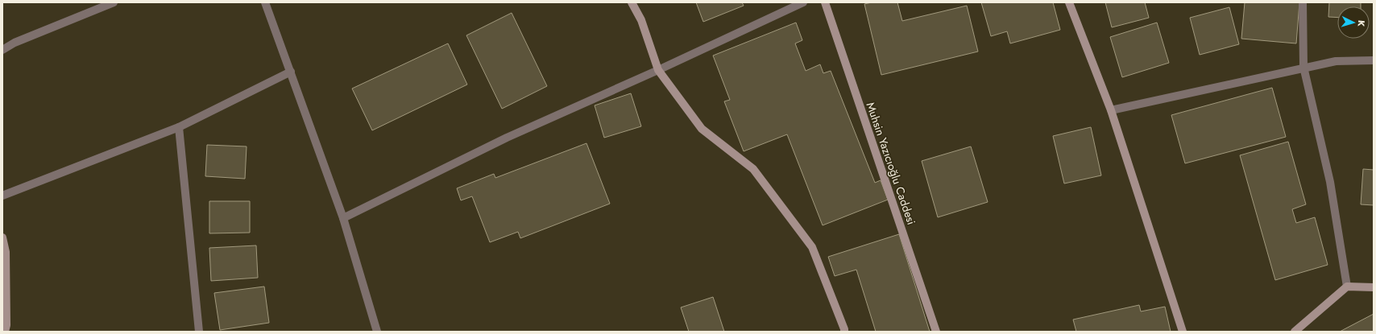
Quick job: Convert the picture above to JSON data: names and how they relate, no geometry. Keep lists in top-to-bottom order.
{
  "streets": {
    "street": ["Muhsin Yazıcıoğlu Caddesi"]
  },
  "north": "right"
}
